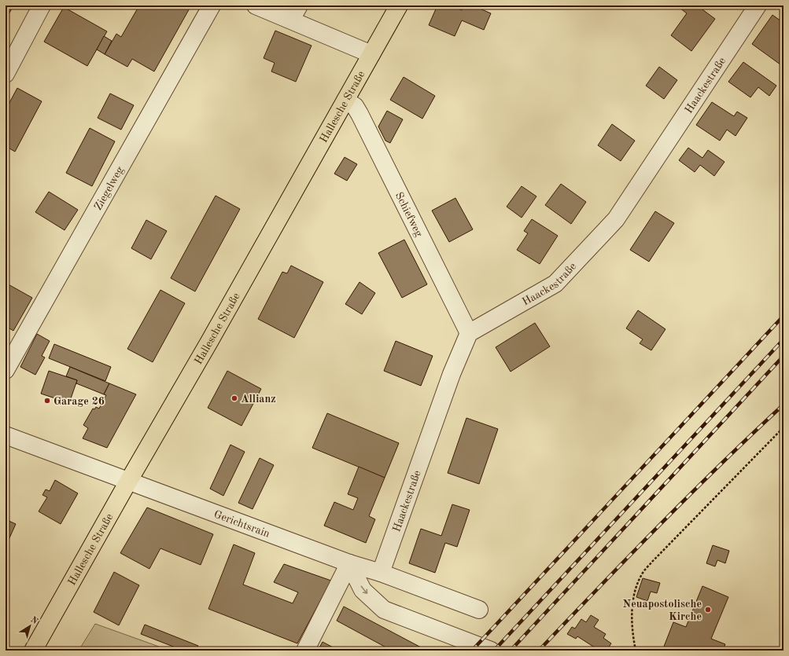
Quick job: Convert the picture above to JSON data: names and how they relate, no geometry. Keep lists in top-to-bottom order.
{
  "streets": {
    "main road": ["Hallesche Straße"],
    "street": [
      "Haackestraße",
      "Ziegelweg",
      "Schiefweg",
      "Gerichtsrain"
    ]
  },
  "crossings": [
    ["Haackestraße", "Schiefweg"],
    ["Haackestraße", "Gerichtsrain"],
    ["Hallesche Straße", "Schiefweg"],
    ["Hallesche Straße", "Gerichtsrain"]
  ],
  "places": ["Allianz", "Garage 26", "Neuapostolische Kirche"],
  "north": "top right"
}
